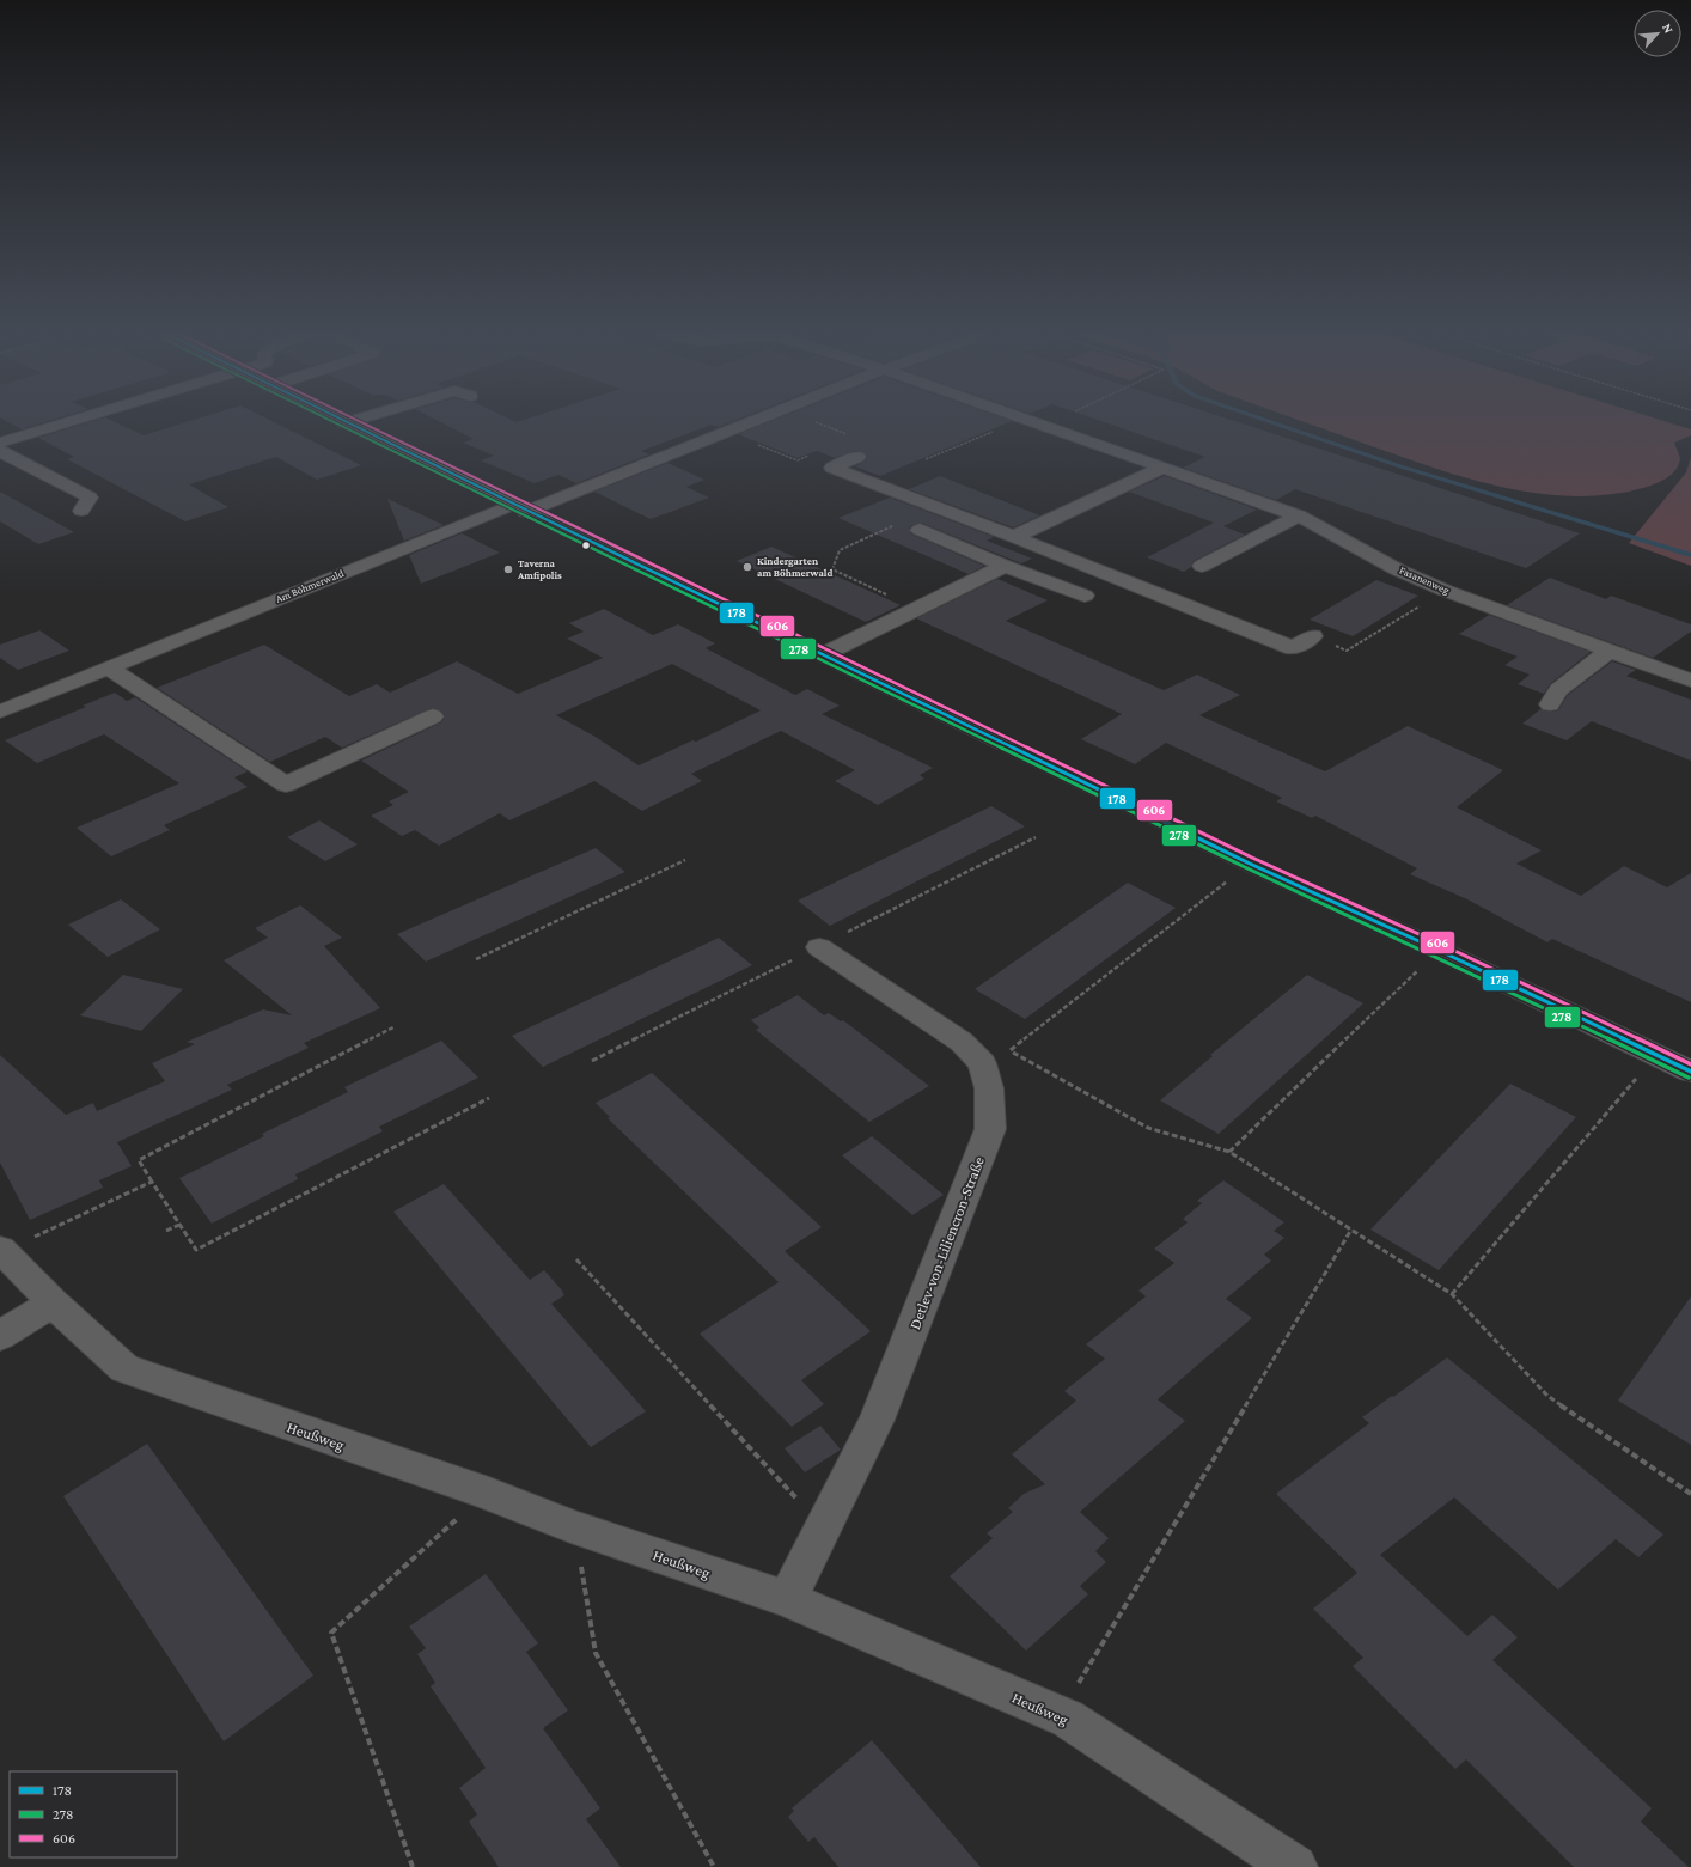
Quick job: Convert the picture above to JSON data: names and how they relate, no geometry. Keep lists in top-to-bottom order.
{
  "streets": {
    "street": [
      "Fasanenweg",
      "Am Böhmerwald",
      "Detlev-von-Liliencron-Straße",
      "Heußweg"
    ]
  },
  "crossings": [
    ["Detlev-von-Liliencron-Straße", "Heußweg"]
  ],
  "places": ["Kindergarten am Böhmerwald", "Taverna Amfipolis"],
  "lines": ["transit line 178", "transit line 278", "transit line 606"],
  "legend": ["178", "278", "606"],
  "north": "top right"
}
